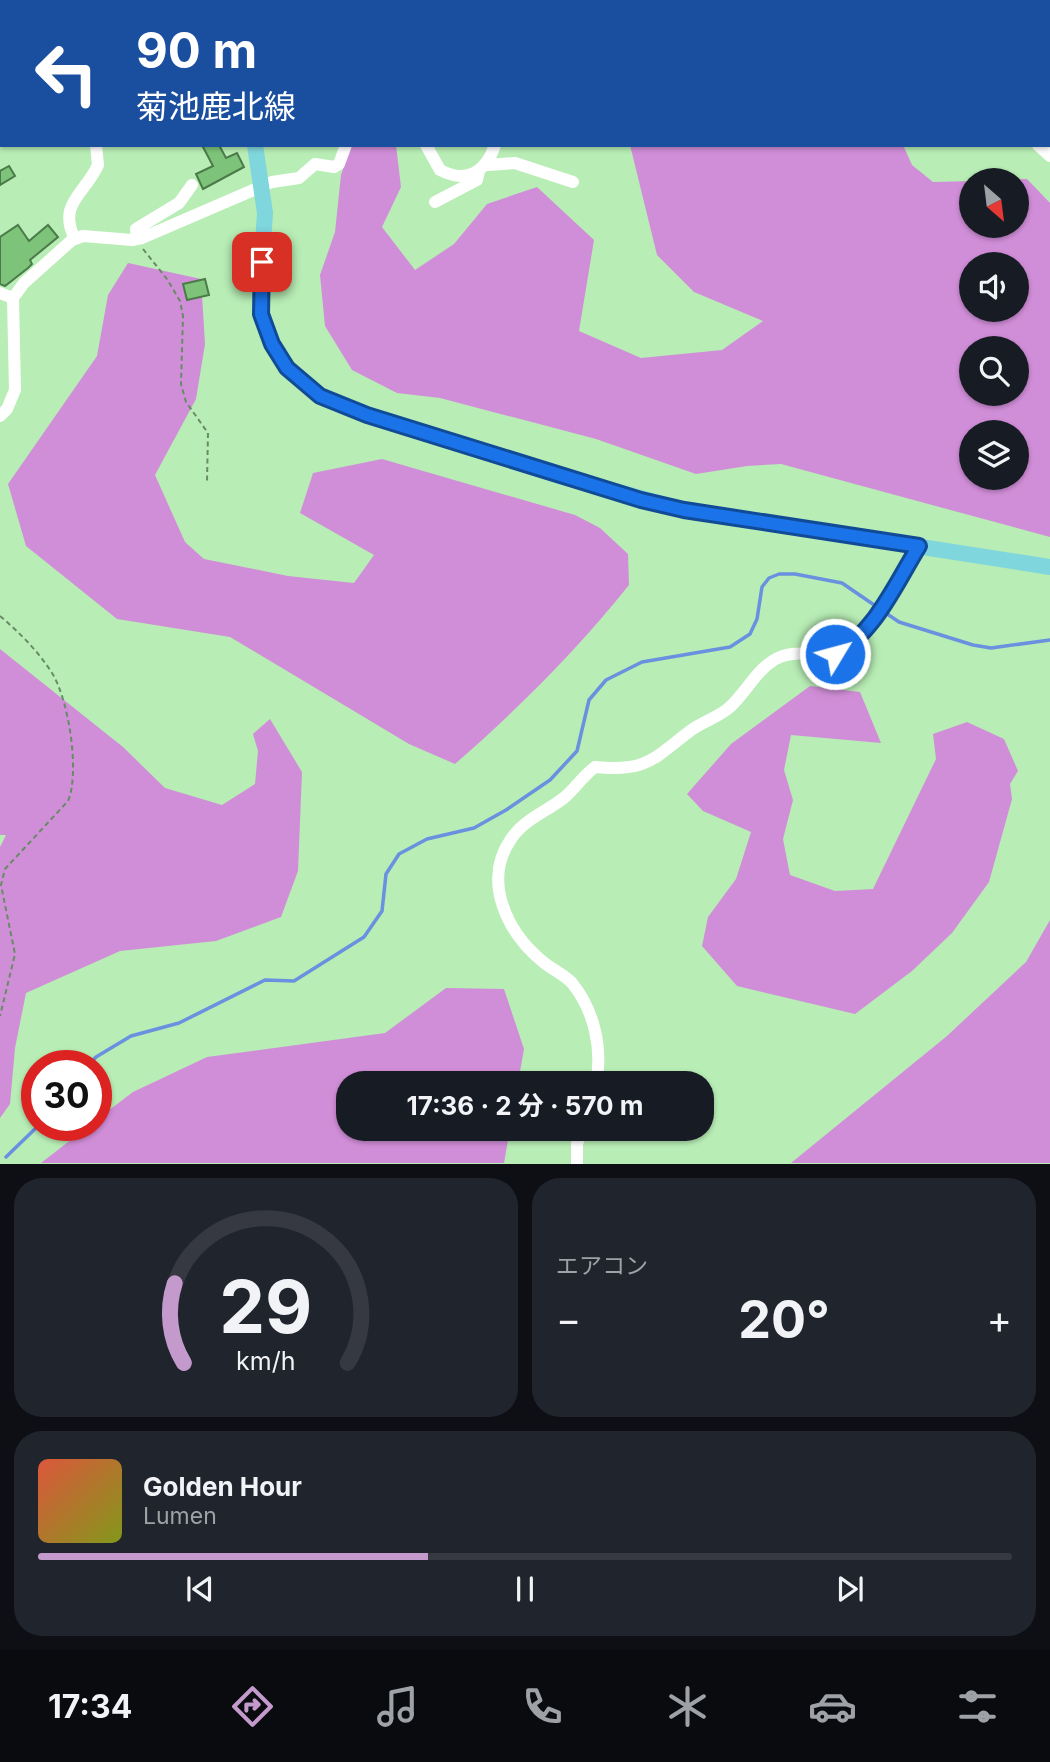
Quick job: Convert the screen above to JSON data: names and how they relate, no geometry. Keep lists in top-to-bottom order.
{
  "north": "bottom right",
  "page": {
    "turn": ["90 m", "菊池鹿北線"],
    "limit": "30",
    "trip": "17:36 · 2 分 · 570 m",
    "tile": "エアコン",
    "heat": ["−", "20°", "+"],
    "song": ["Golden Hour", "Lumen"],
    "tabs": "17:34",
    "gauge": ["29", "km/h"]
  }
}
